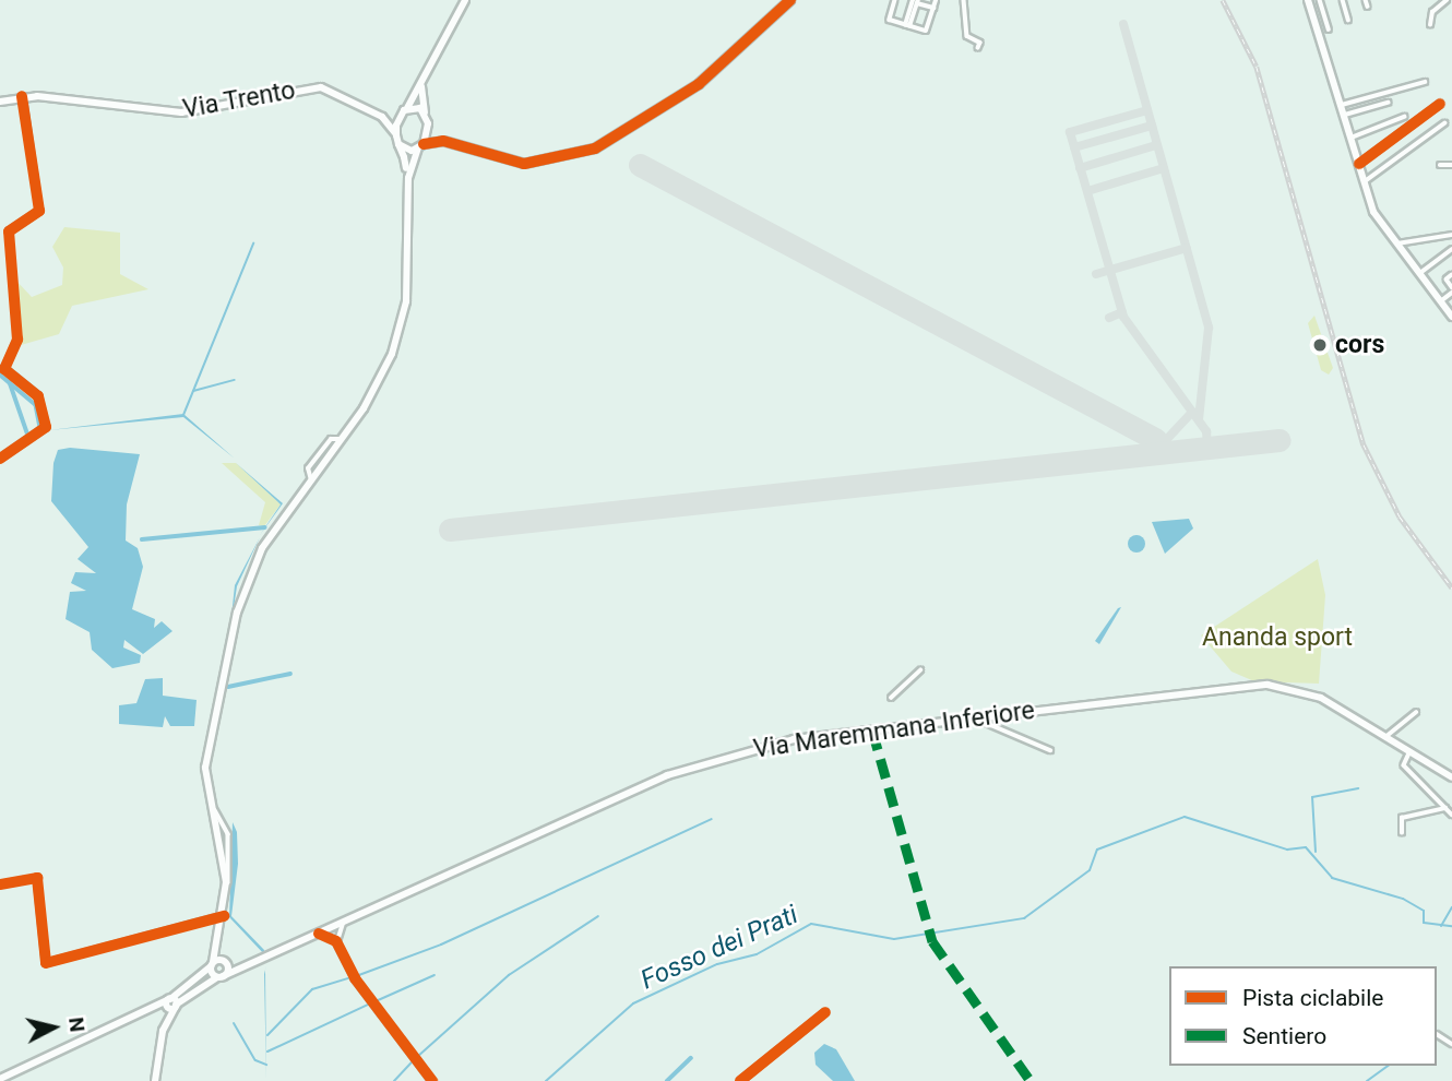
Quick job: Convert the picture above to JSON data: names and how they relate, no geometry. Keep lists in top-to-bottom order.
{
  "streets": {
    "main road": ["Via Trento", "Via Maremmana Inferiore"]
  },
  "water": ["Fosso dei Prati"],
  "parks": ["Ananda sport"],
  "places": ["cors"],
  "legend": ["Pista ciclabile", "Sentiero"],
  "north": "right"
}
